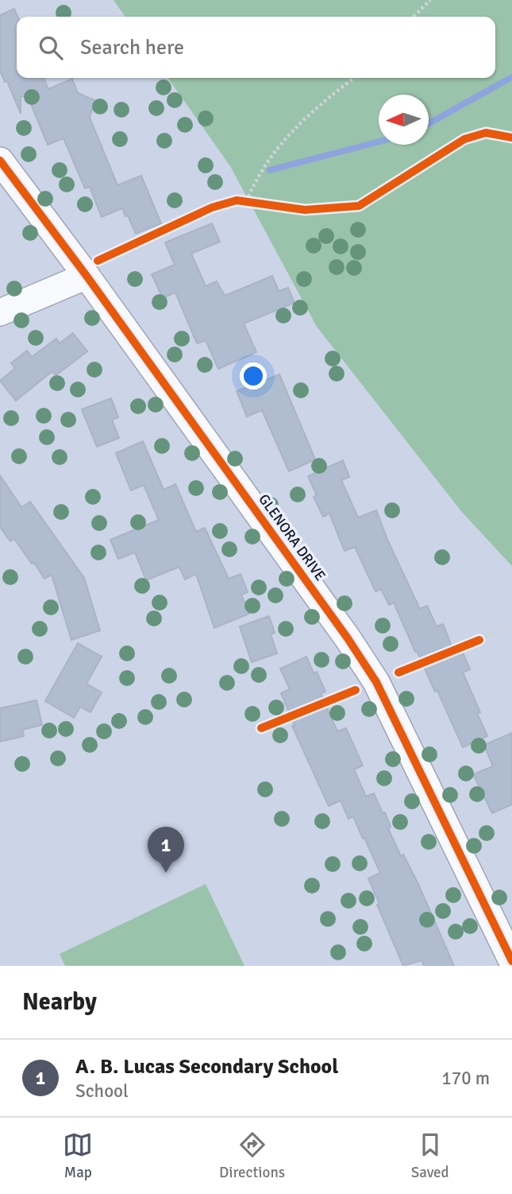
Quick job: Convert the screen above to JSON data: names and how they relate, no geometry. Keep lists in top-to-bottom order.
{
  "streets": {
    "street": ["GLENORA DRIVE"]
  },
  "north": "left",
  "page": {
    "search": "Search here",
    "pins": "1",
    "heading": "Nearby",
    "list": [
      {
        "mark": "1",
        "name": "A. B. Lucas Secondary School",
        "note": "School",
        "value": "170 m"
      }
    ],
    "nav": ["Map", "Directions", "Saved"]
  }
}
